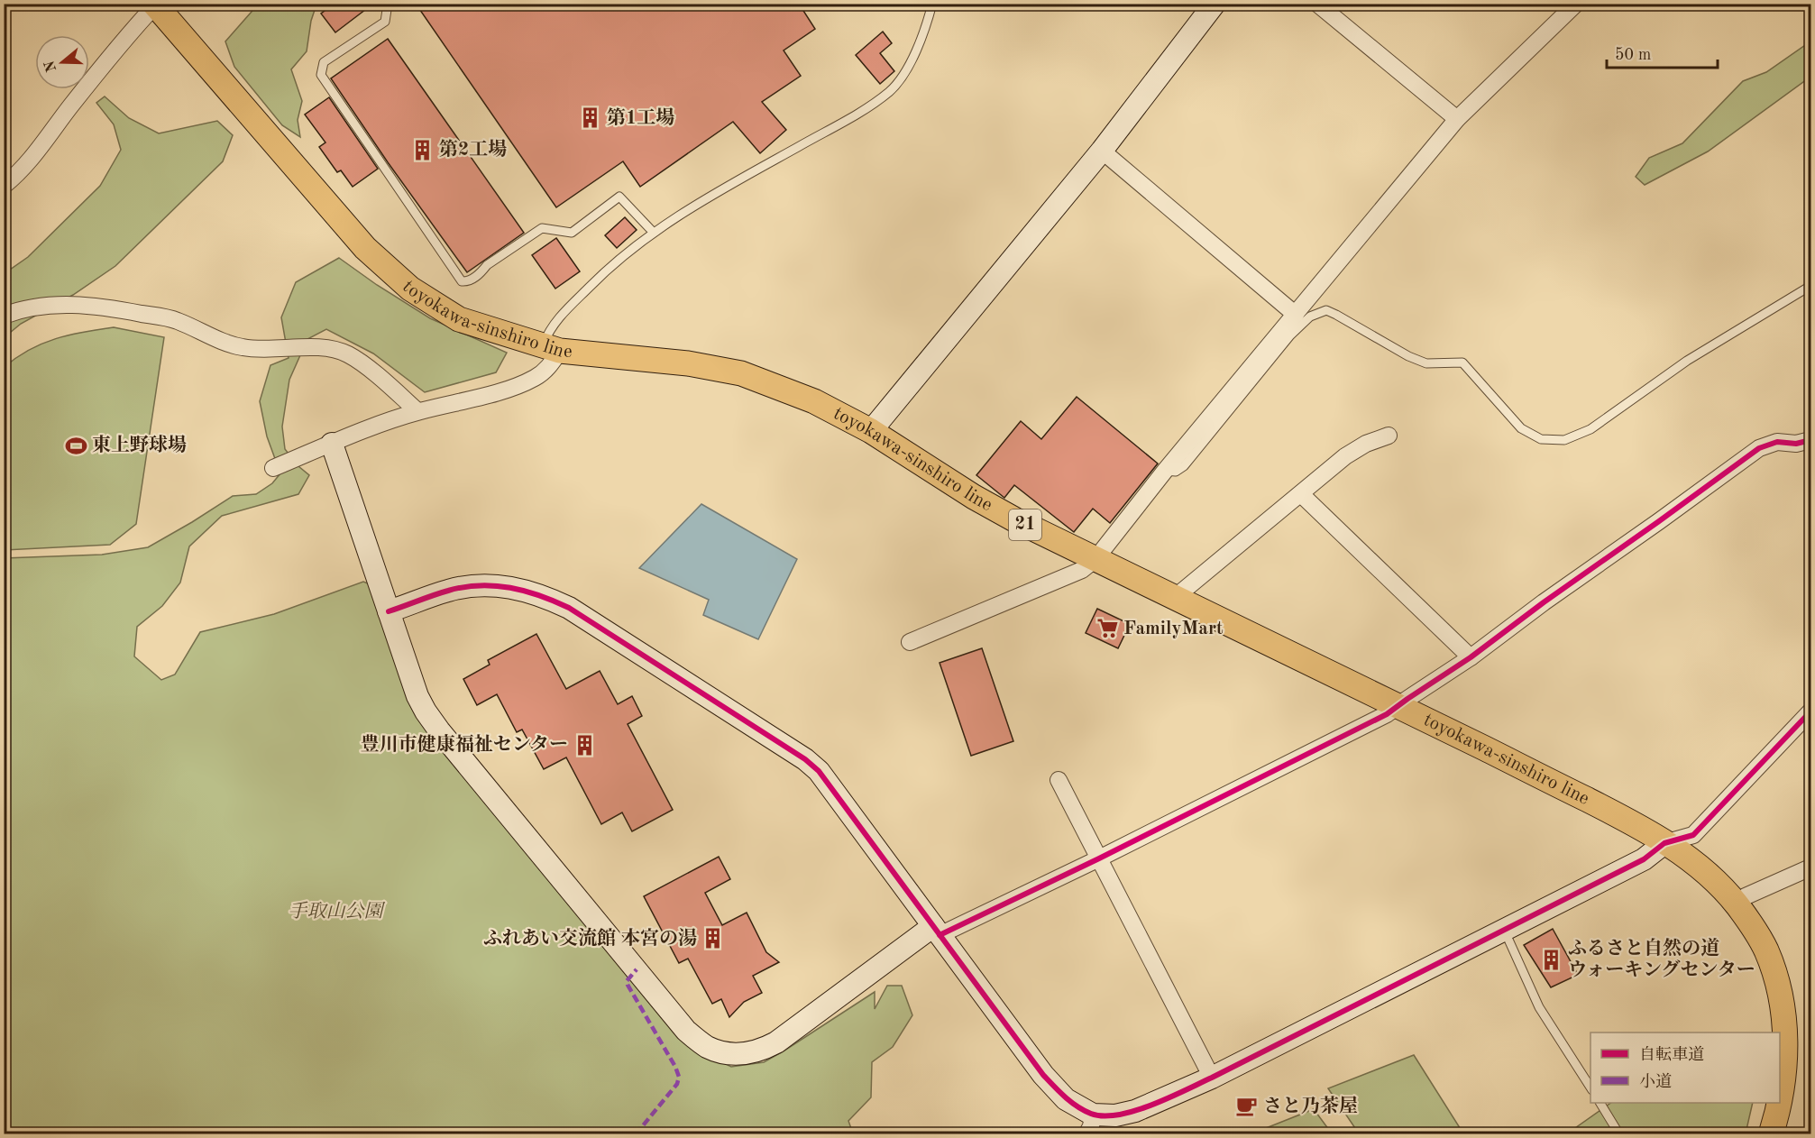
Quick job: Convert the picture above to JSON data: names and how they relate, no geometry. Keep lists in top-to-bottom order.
{
  "streets": {
    "main road": ["toyokawa-sinshiro line", "21"]
  },
  "parks": ["手取山公園"],
  "places": {
    "building": [
      "第1工場",
      "第2工場",
      "豊川市健康福祉センター",
      "ふれあい交流館 本宮の湯",
      "ふるさと自然の道 ウォーキングセンター"
    ],
    "sports": ["東上野球場"],
    "supermarket": ["FamilyMart"],
    "cafe": ["さと乃茶屋"]
  },
  "legend": ["自転車道", "小道"],
  "scale_bar": "50 m",
  "north": "left"
}
